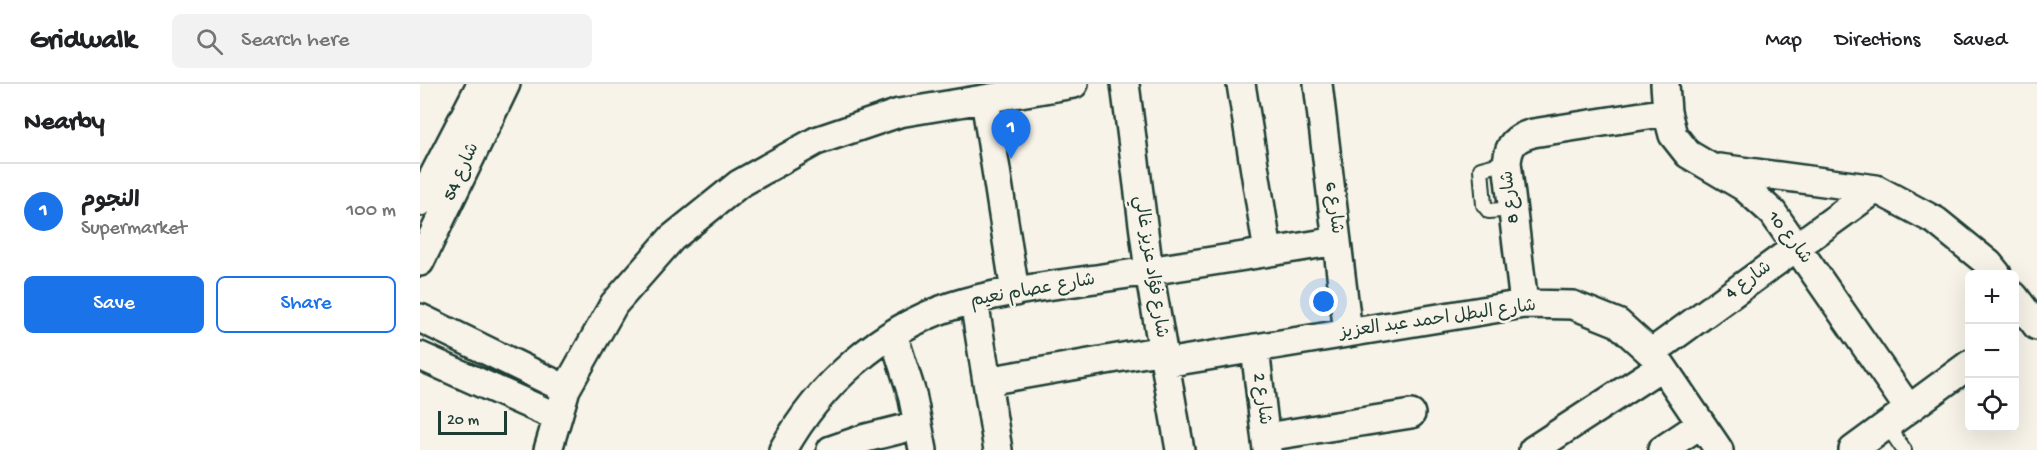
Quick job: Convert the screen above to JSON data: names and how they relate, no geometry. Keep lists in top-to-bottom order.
{
  "streets": {
    "street": [
      "شارع 54",
      "شارع 8",
      "شارع 6",
      "شارع 10",
      "شارع فؤاد عزيز غالي",
      "شارع 4",
      "شارع عصام نعيم",
      "شارع البطل احمد عبد العزيز",
      "شارع 2"
    ]
  },
  "crossings": [
    ["شارع 8", "شارع 10"],
    ["شارع 8", "شارع البطل احمد عبد العزيز"],
    ["شارع 6", "شارع عصام نعيم"],
    ["شارع 6", "شارع البطل احمد عبد العزيز"],
    ["شارع 10", "شارع 4"],
    ["شارع فؤاد عزيز غالي", "شارع عصام نعيم"],
    ["شارع فؤاد عزيز غالي", "شارع البطل احمد عبد العزيز"],
    ["شارع 4", "شارع البطل احمد عبد العزيز"],
    ["شارع البطل احمد عبد العزيز", "شارع 2"]
  ],
  "scale_bar": "20 m",
  "page": {
    "header": "Gridwalk",
    "search": "Search here",
    "nav": ["Map", "Directions", "Saved"],
    "heading": "Nearby",
    "pins": "1",
    "list": [
      {
        "mark": "1",
        "name": "النجوم",
        "note": "Supermarket",
        "value": "100 m"
      }
    ],
    "buttons": ["Save", "Share"],
    "map_buttons": ["+", "−"],
    "scale": "20 m"
  }
}
